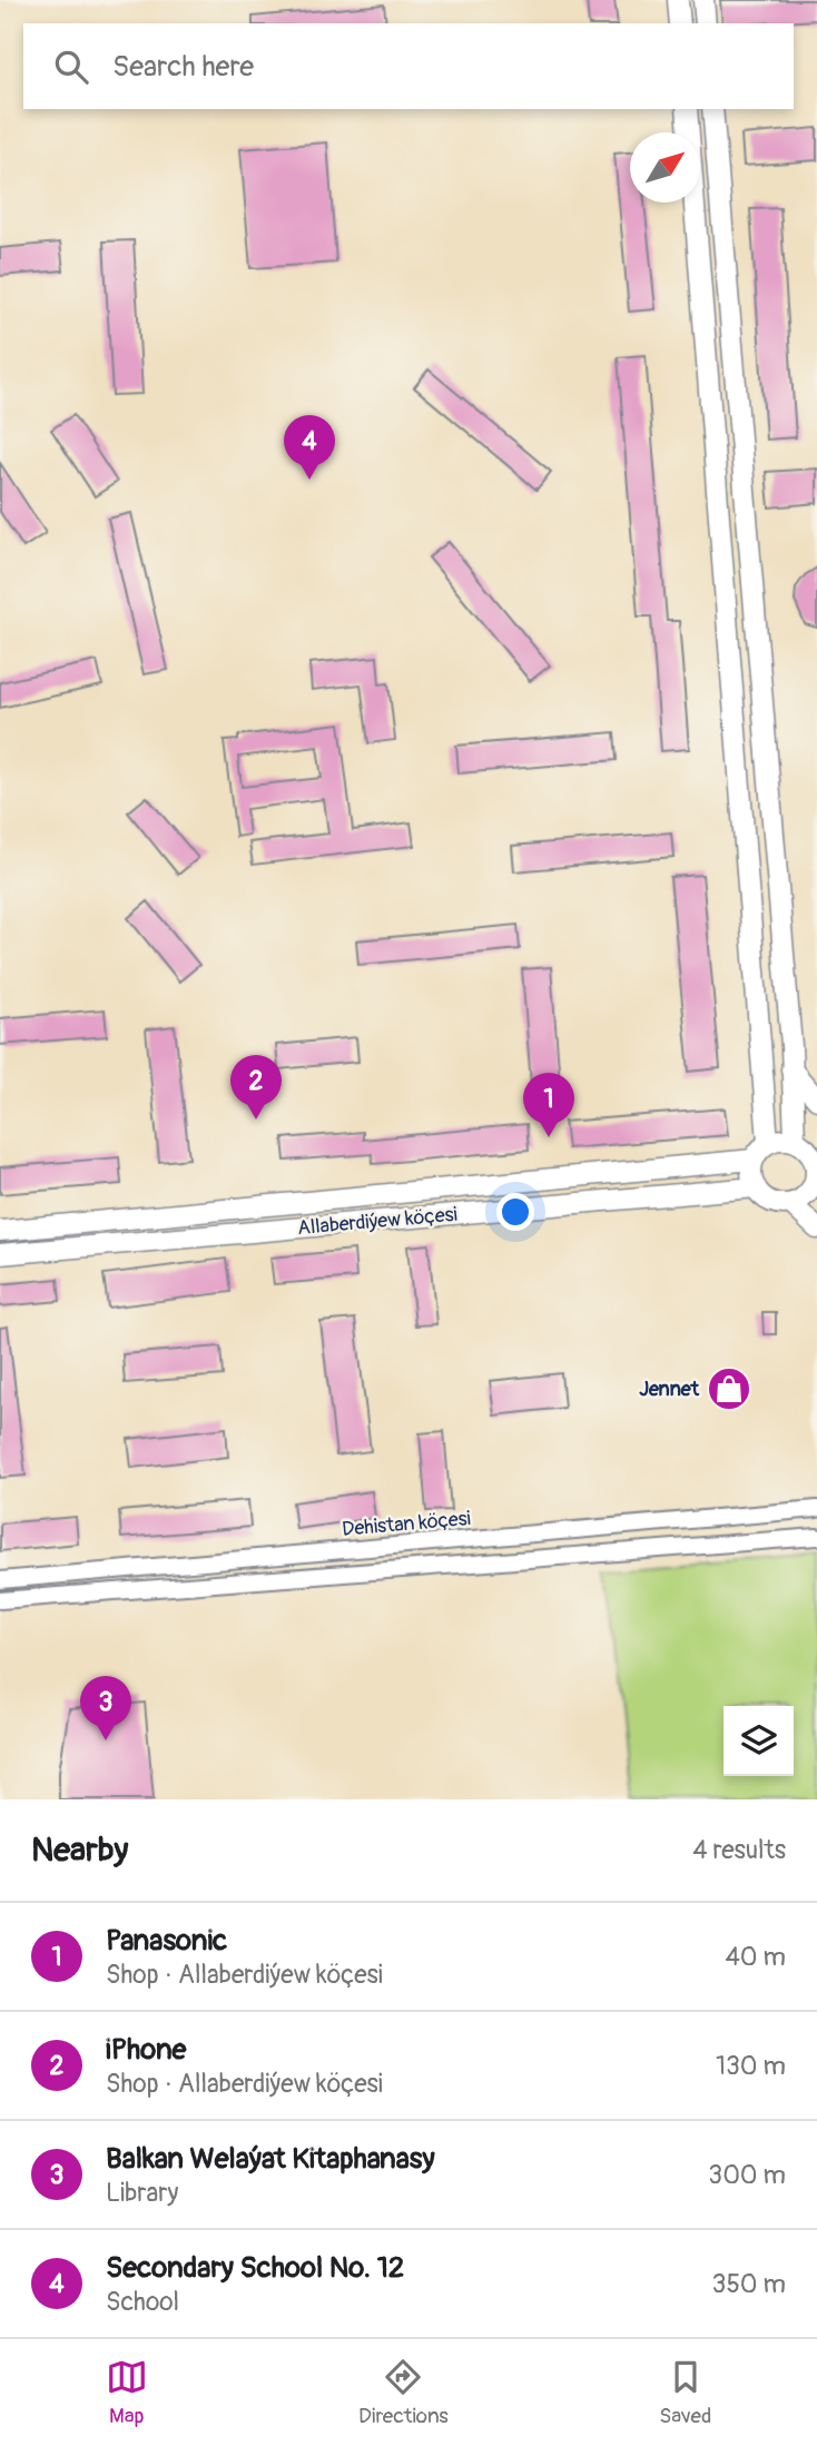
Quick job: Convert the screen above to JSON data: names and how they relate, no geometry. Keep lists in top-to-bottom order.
{
  "streets": {
    "street": ["Allaberdiýew köçesi", "Dehistan köçesi"]
  },
  "places": {
    "shop": ["Jennet"]
  },
  "north": "top right",
  "page": {
    "search": "Search here",
    "pins": [
      "4",
      "2",
      "1",
      "3"
    ],
    "heading": ["Nearby", "4 results"],
    "list": [
      {
        "mark": "1",
        "name": "Panasonic",
        "note": "Shop · Allaberdiýew köçesi",
        "value": "40 m"
      },
      {
        "mark": "2",
        "name": "iPhone",
        "note": "Shop · Allaberdiýew köçesi",
        "value": "130 m"
      },
      {
        "mark": "3",
        "name": "Balkan Welaýat Kitaphanasy",
        "note": "Library",
        "value": "300 m"
      },
      {
        "mark": "4",
        "name": "Secondary School No. 12",
        "note": "School",
        "value": "350 m"
      }
    ],
    "nav": ["Map", "Directions", "Saved"]
  }
}
